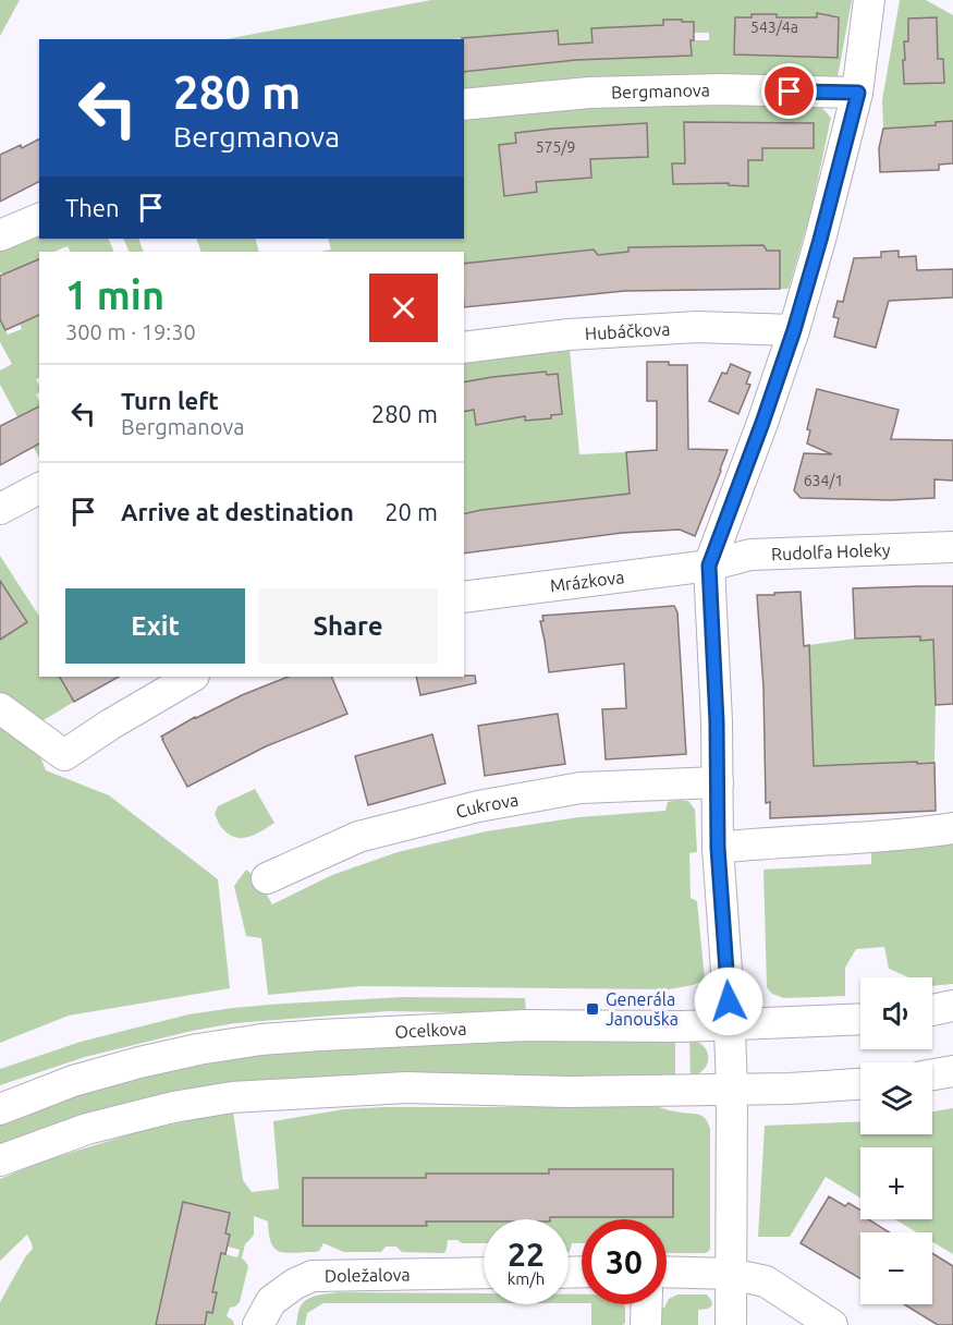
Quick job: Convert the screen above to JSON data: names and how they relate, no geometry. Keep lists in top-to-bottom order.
{
  "streets": {
    "street": [
      "Bergmanova",
      "Hubáčkova",
      "Rudolfa Holeky",
      "Mrázkova",
      "Cukrova",
      "Ocelkova",
      "Doležalova"
    ]
  },
  "crossings": [
    ["Rudolfa Holeky", "Mrázkova"]
  ],
  "places": {
    "transit": ["Generála Janouška"]
  },
  "house_numbers": ["543/4a", "575/9", "634/1"],
  "page": {
    "turn": ["280 m", "Bergmanova"],
    "then": "Then",
    "heading": ["1 min", "300 m · 19:30"],
    "list": [
      {
        "name": "Turn left",
        "note": "Bergmanova",
        "value": "280 m"
      },
      {
        "name": "Arrive at destination",
        "value": "20 m"
      }
    ],
    "buttons": ["Exit", "Share"],
    "map_buttons": ["+", "−"],
    "speed": "22 km/h",
    "limit": "30"
  }
}
